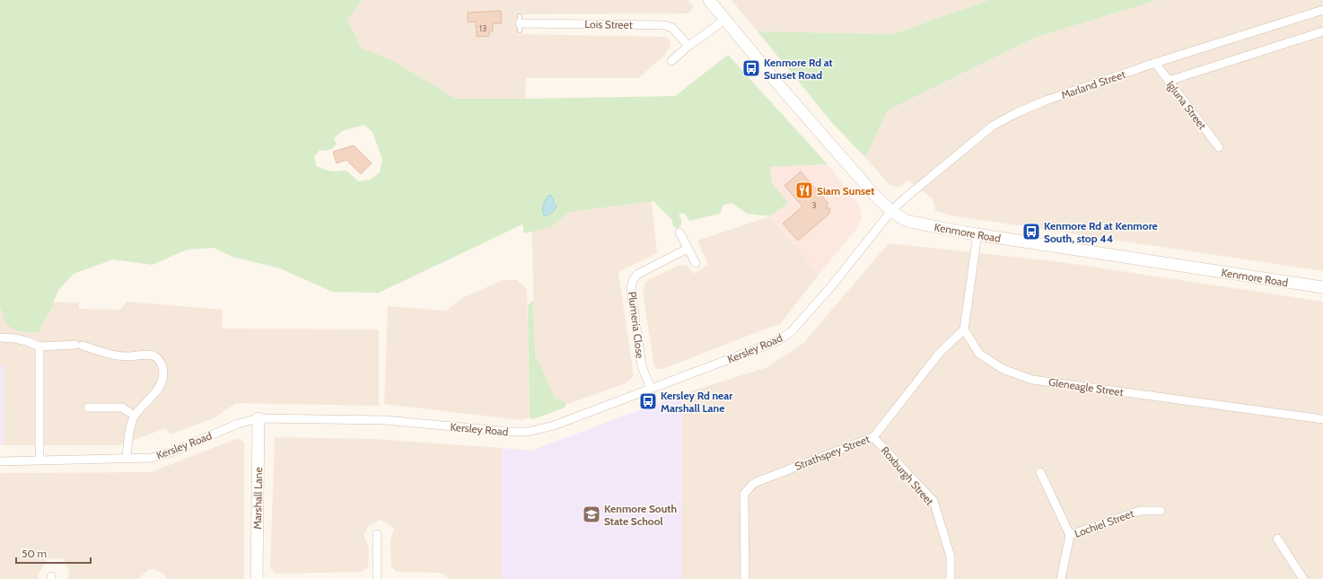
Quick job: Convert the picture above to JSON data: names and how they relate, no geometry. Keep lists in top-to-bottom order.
{
  "streets": {
    "street": [
      "Lois Street",
      "Marland Street",
      "Igluna Street",
      "Kenmore Road",
      "Plumeria Close",
      "Kersley Road",
      "Gleneagle Street",
      "Strathspey Street",
      "Roxburgh Street",
      "Marshall Lane",
      "Lochiel Street"
    ]
  },
  "crossings": [
    ["Marland Street", "Igluna Street"],
    ["Marland Street", "Kenmore Road"],
    ["Marland Street", "Kersley Road"],
    ["Kenmore Road", "Kersley Road"],
    ["Plumeria Close", "Kersley Road"],
    ["Kersley Road", "Marshall Lane"],
    ["Gleneagle Street", "Strathspey Street"],
    ["Strathspey Street", "Roxburgh Street"]
  ],
  "places": {
    "bus stop": ["Kenmore Rd at Sunset Road", "Kenmore Rd at Kenmore South, stop 44", "Kersley Rd near Marshall Lane"],
    "restaurant": ["Siam Sunset"],
    "school or university": ["Kenmore South State School"]
  },
  "house_numbers": ["13", "3"],
  "scale_bar": "50 m"
}
